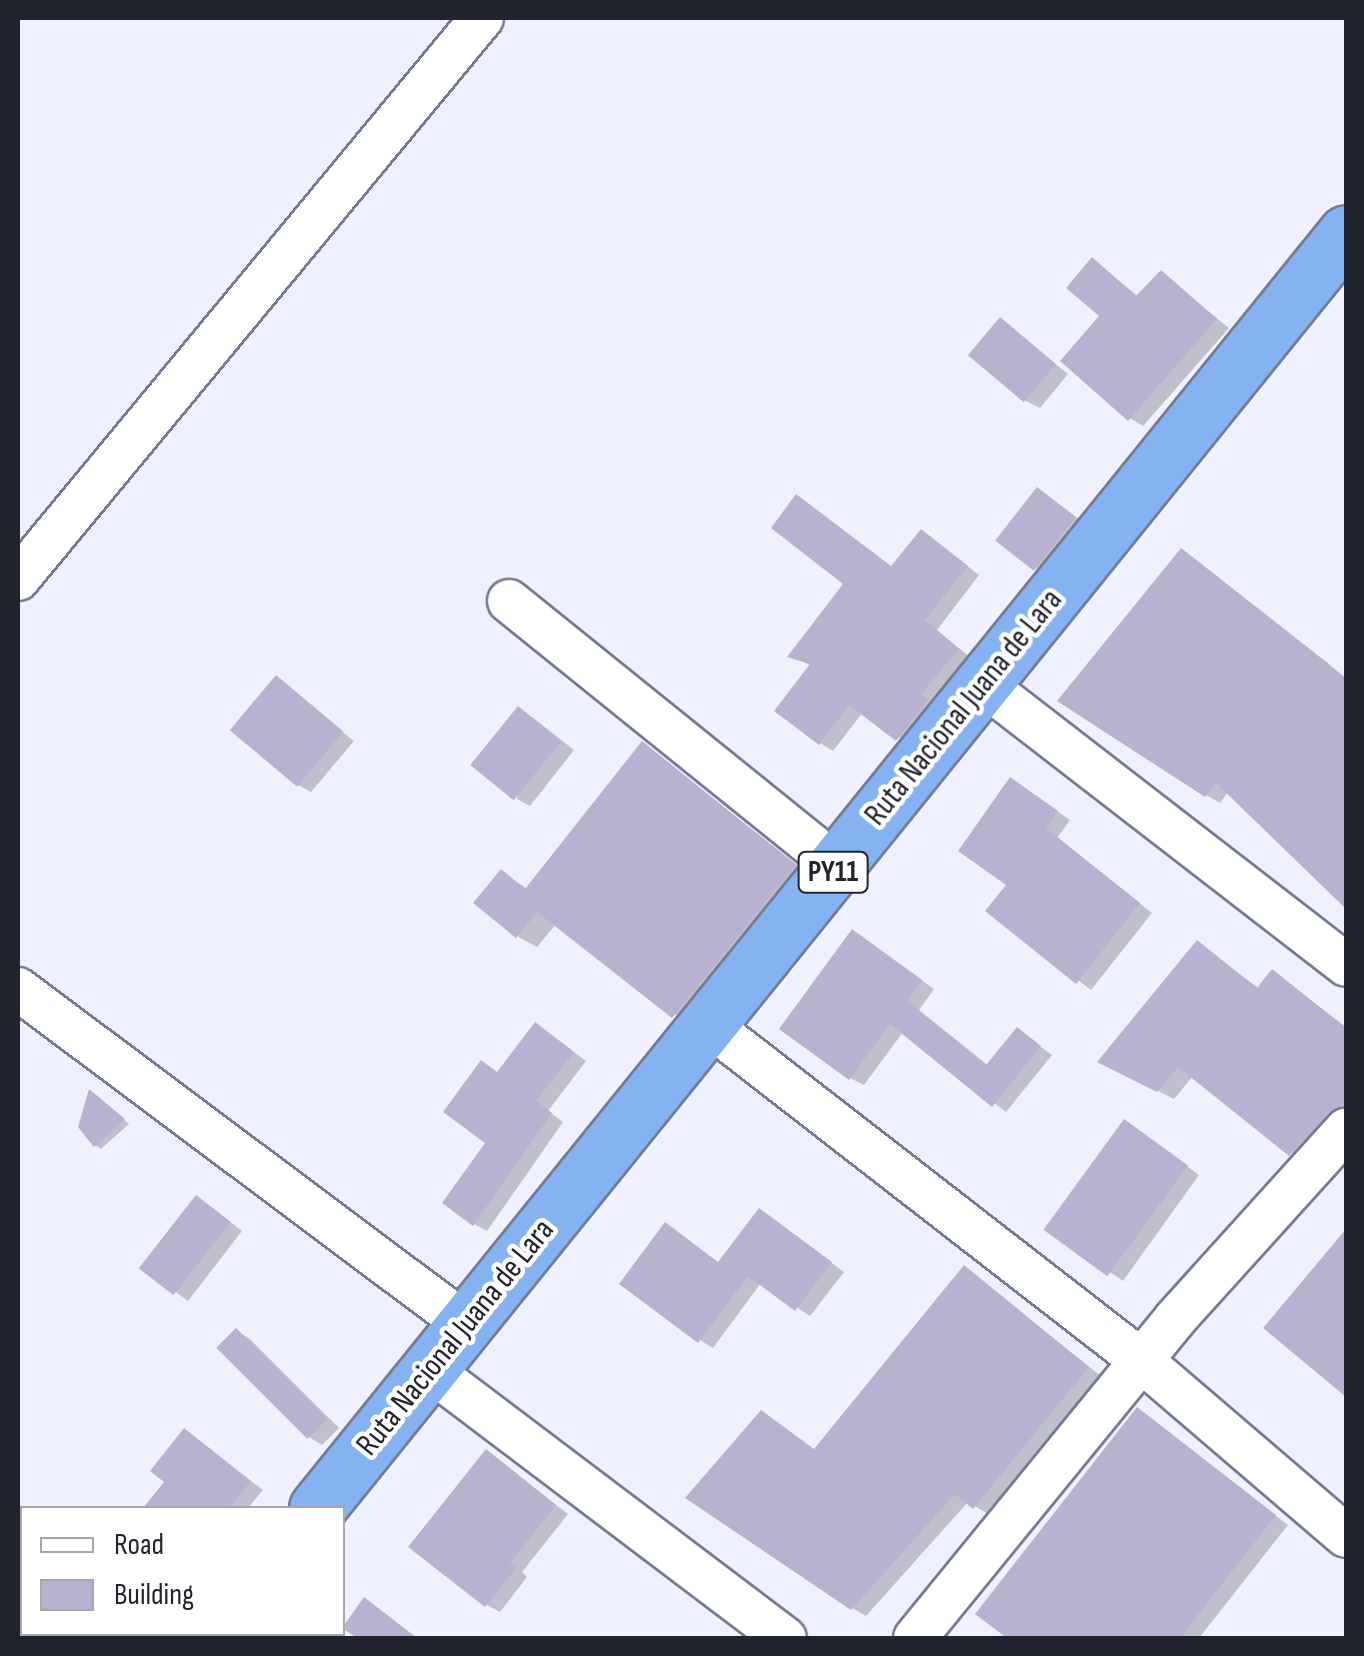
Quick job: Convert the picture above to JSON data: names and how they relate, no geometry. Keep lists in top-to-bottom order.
{
  "streets": {
    "highway": ["Ruta Nacional Juana de Lara", "PY11"]
  },
  "legend": ["Road", "Building"]
}
